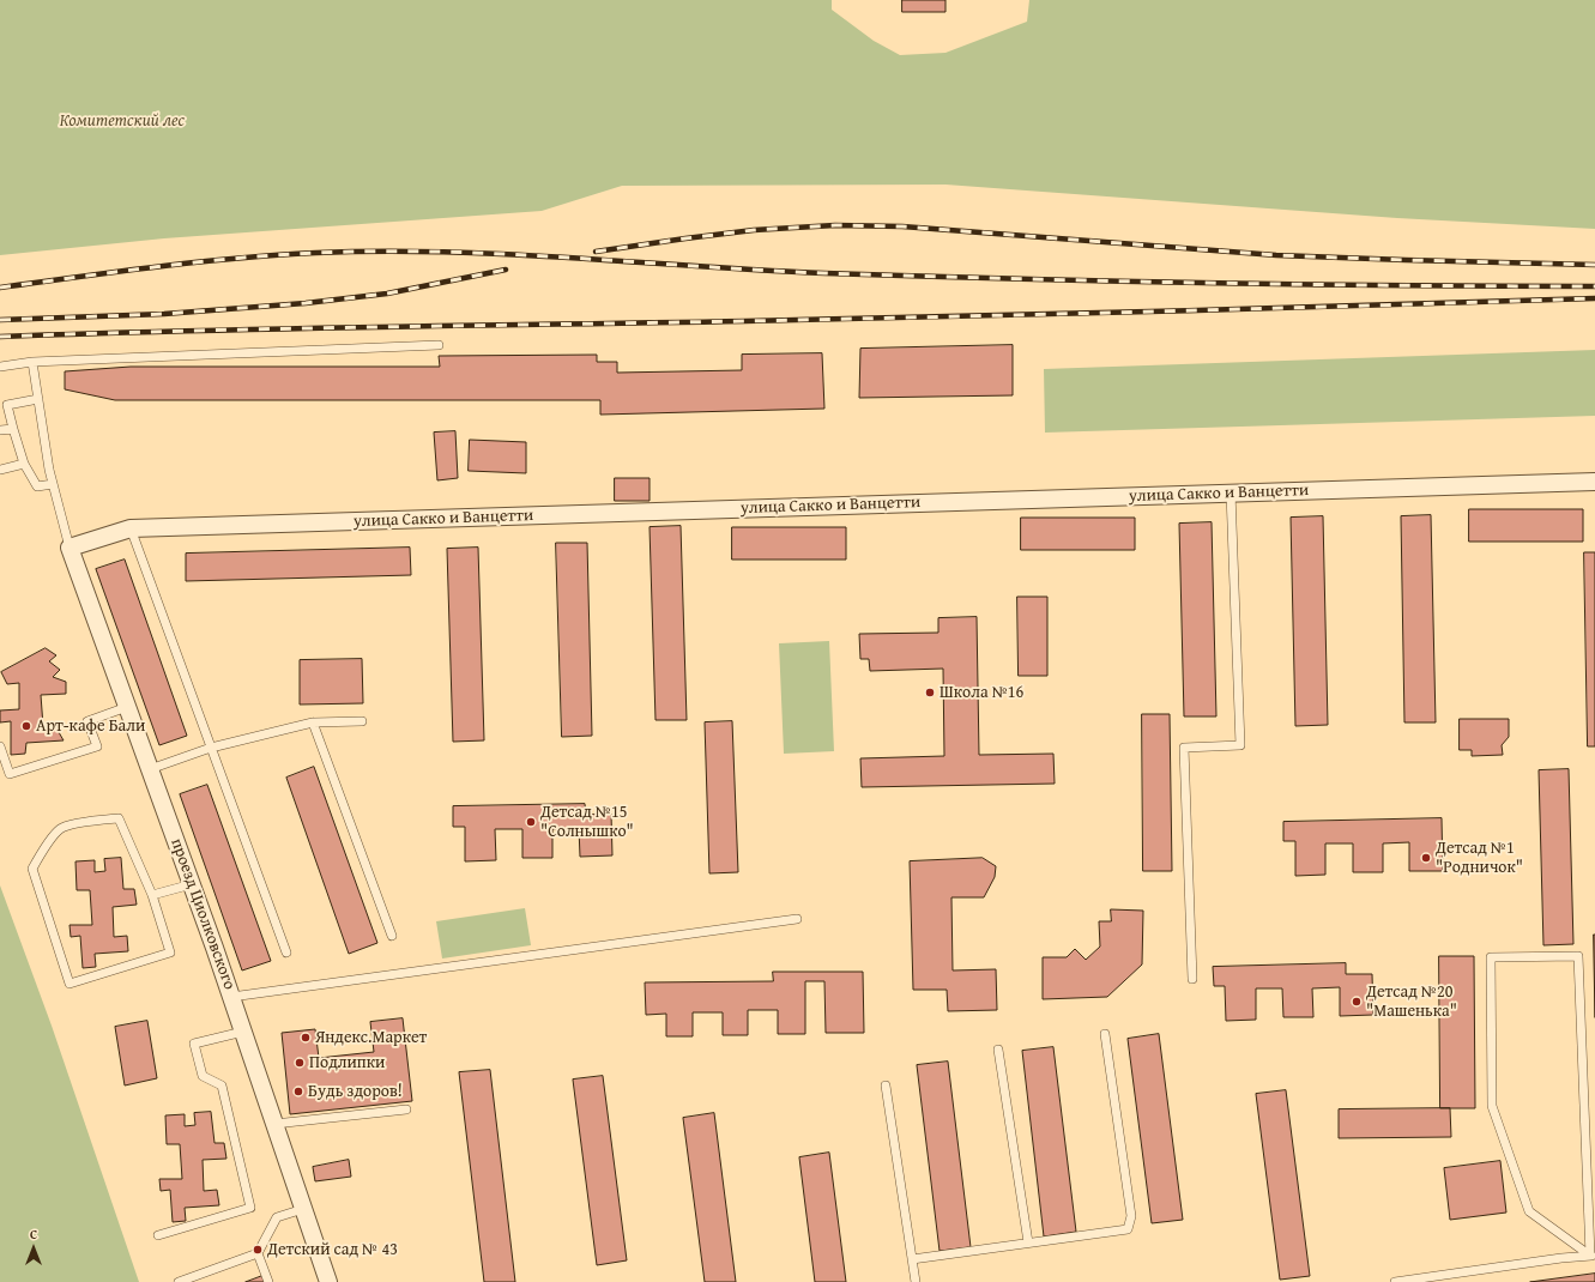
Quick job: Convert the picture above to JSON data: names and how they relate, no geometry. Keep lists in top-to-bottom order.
{
  "streets": {
    "street": ["улица Сакко и Ванцетти", "проезд Циолковского"]
  },
  "crossings": [
    ["улица Сакко и Ванцетти", "проезд Циолковского"]
  ],
  "parks": ["Комитетский лес"],
  "places": [
    "Школа №16",
    "Арт-кафе Бали",
    "Детсад №15 \"Солнышко\"",
    "Детсад №1 \"Родничок\"",
    "Детсад №20 \"Машенька\"",
    "Яндекс.Маркет",
    "Подлипки",
    "Будь здоров!",
    "Детский сад № 43"
  ],
  "north": "top"
}
